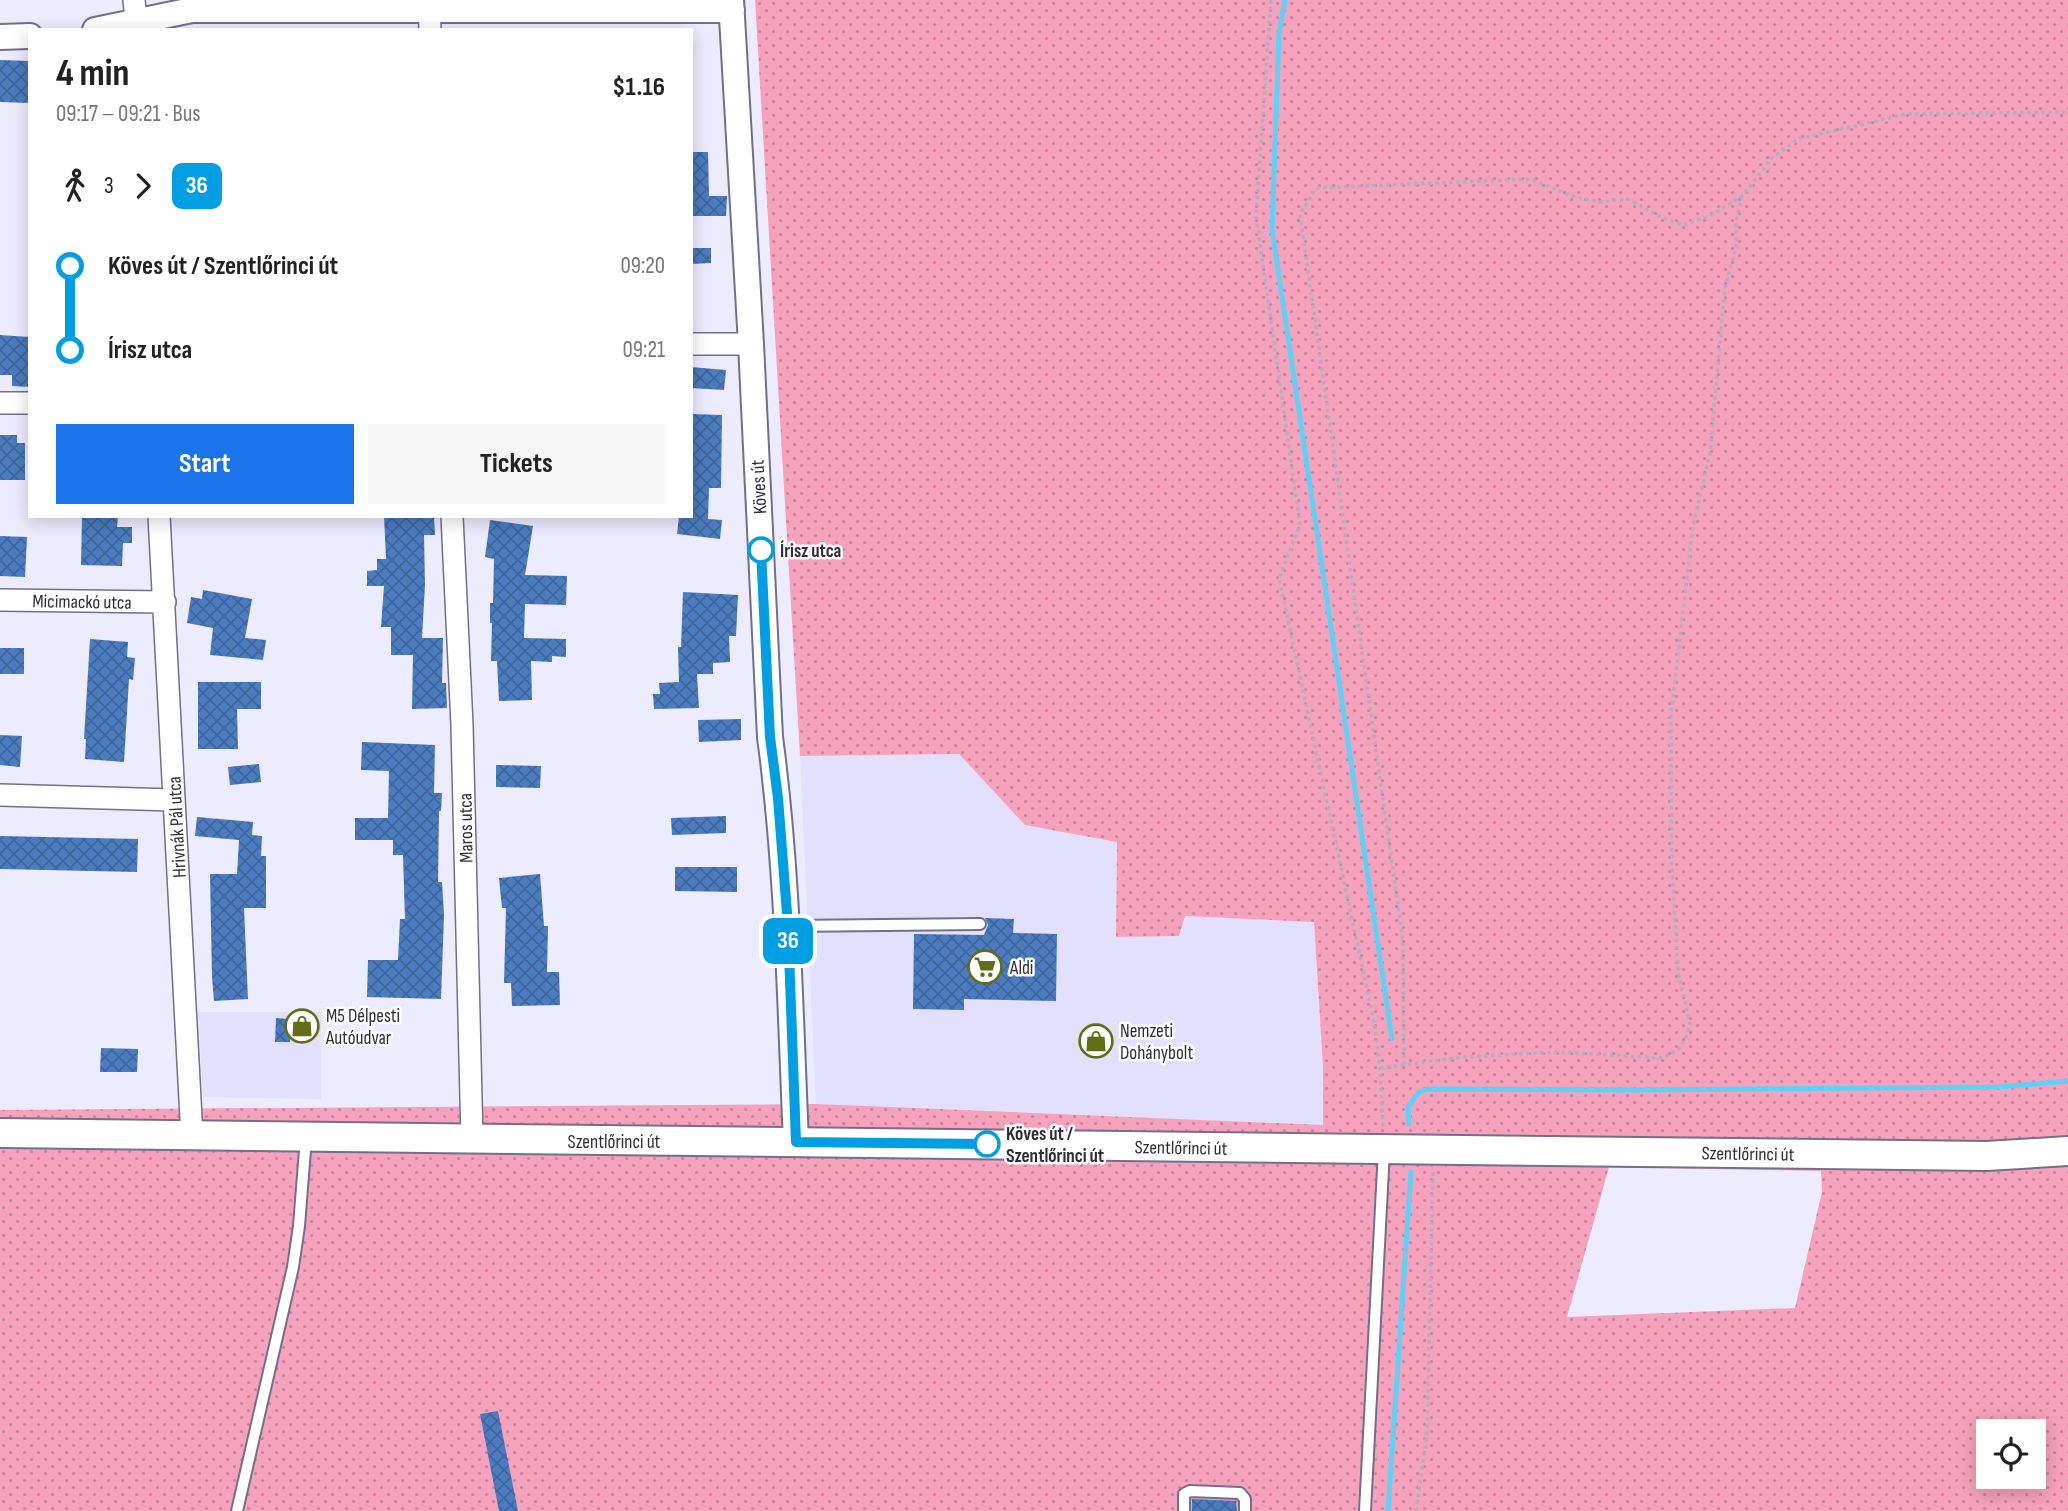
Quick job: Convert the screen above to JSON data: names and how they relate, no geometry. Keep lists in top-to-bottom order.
{
  "streets": {
    "main road": ["Szentlőrinci út"],
    "street": [
      "Köves út",
      "Micimackó utca",
      "Hrivnák Pál utca",
      "Maros utca"
    ]
  },
  "crossings": [
    ["Köves út", "Szentlőrinci út"],
    ["Micimackó utca", "Hrivnák Pál utca"],
    ["Hrivnák Pál utca", "Szentlőrinci út"],
    ["Maros utca", "Szentlőrinci út"]
  ],
  "places": {
    "other": ["Írisz utca", "Köves út / Szentlőrinci út"],
    "supermarket": ["Aldi"],
    "shop": ["M5 Délpesti Autóudvar", "Nemzeti Dohánybolt"]
  },
  "lines": ["bus line 36"],
  "page": {
    "on_map": "36",
    "heading": ["4 min", "09:17 – 09:21 · Bus", "$1.16"],
    "legs": ["3", "36"],
    "list": [
      {
        "name": "Köves út / Szentlőrinci út",
        "value": "09:20"
      },
      {
        "name": "Írisz utca",
        "value": "09:21"
      }
    ],
    "buttons": ["Start", "Tickets"]
  }
}
